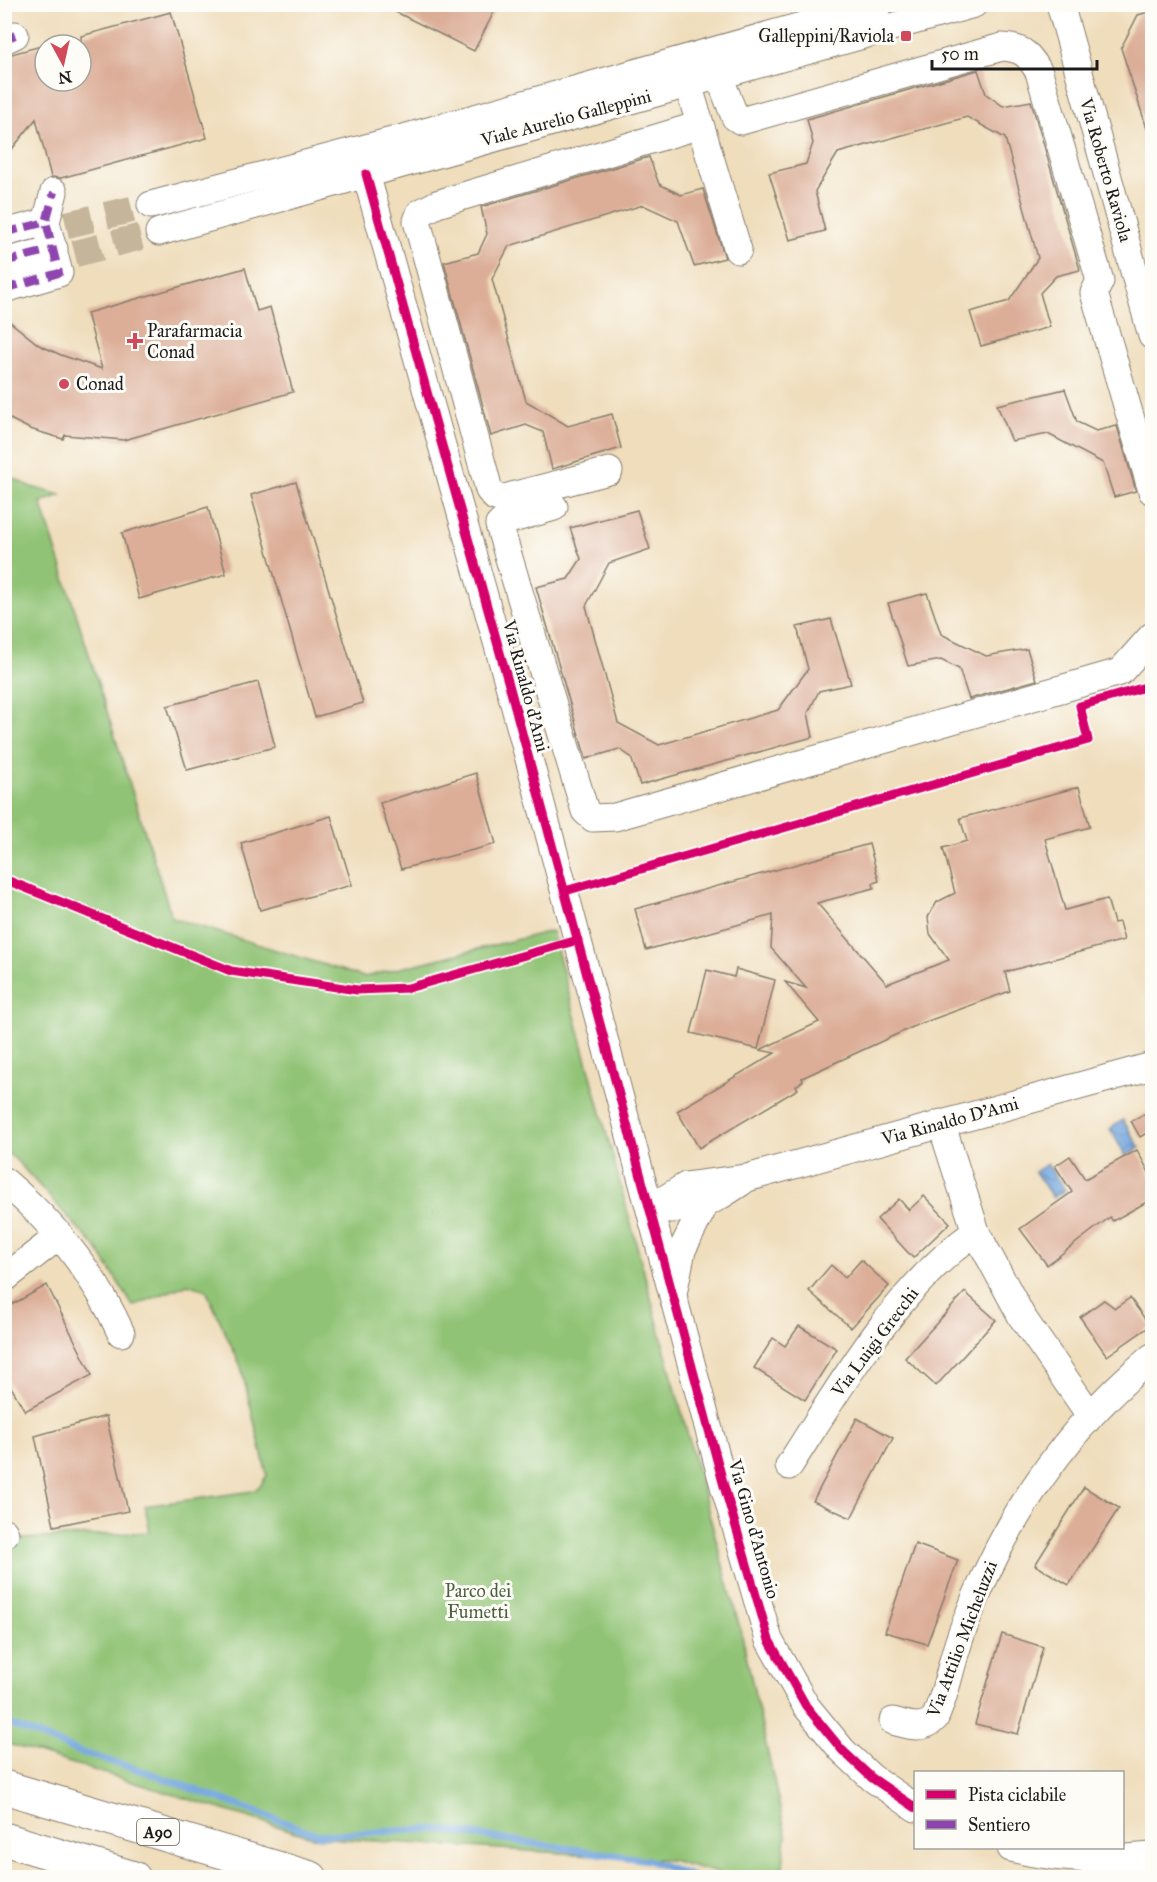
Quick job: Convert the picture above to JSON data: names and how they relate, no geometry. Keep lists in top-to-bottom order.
{
  "streets": {
    "highway": ["A90"],
    "street": [
      "Viale Aurelio Galleppini",
      "Via Roberto Raviola",
      "Via Rinaldo d'Ami",
      "Via Rinaldo D'Ami",
      "Via Luigi Grecchi",
      "Via Gino d'Antonio",
      "Via Attilio Micheluzzi"
    ]
  },
  "crossings": [
    ["Viale Aurelio Galleppini", "Via Rinaldo d'Ami"],
    ["Via Rinaldo d'Ami", "Via Rinaldo D'Ami"],
    ["Via Rinaldo d'Ami", "Via Gino d'Antonio"],
    ["Via Rinaldo D'Ami", "Via Gino d'Antonio"]
  ],
  "parks": ["Parco dei Fumetti"],
  "places": {
    "transit": ["Galleppini/Raviola"],
    "health": ["Parafarmacia Conad"],
    "other": ["Conad"]
  },
  "legend": ["Pista ciclabile", "Sentiero"],
  "scale_bar": "50 m",
  "north": "bottom"
}
